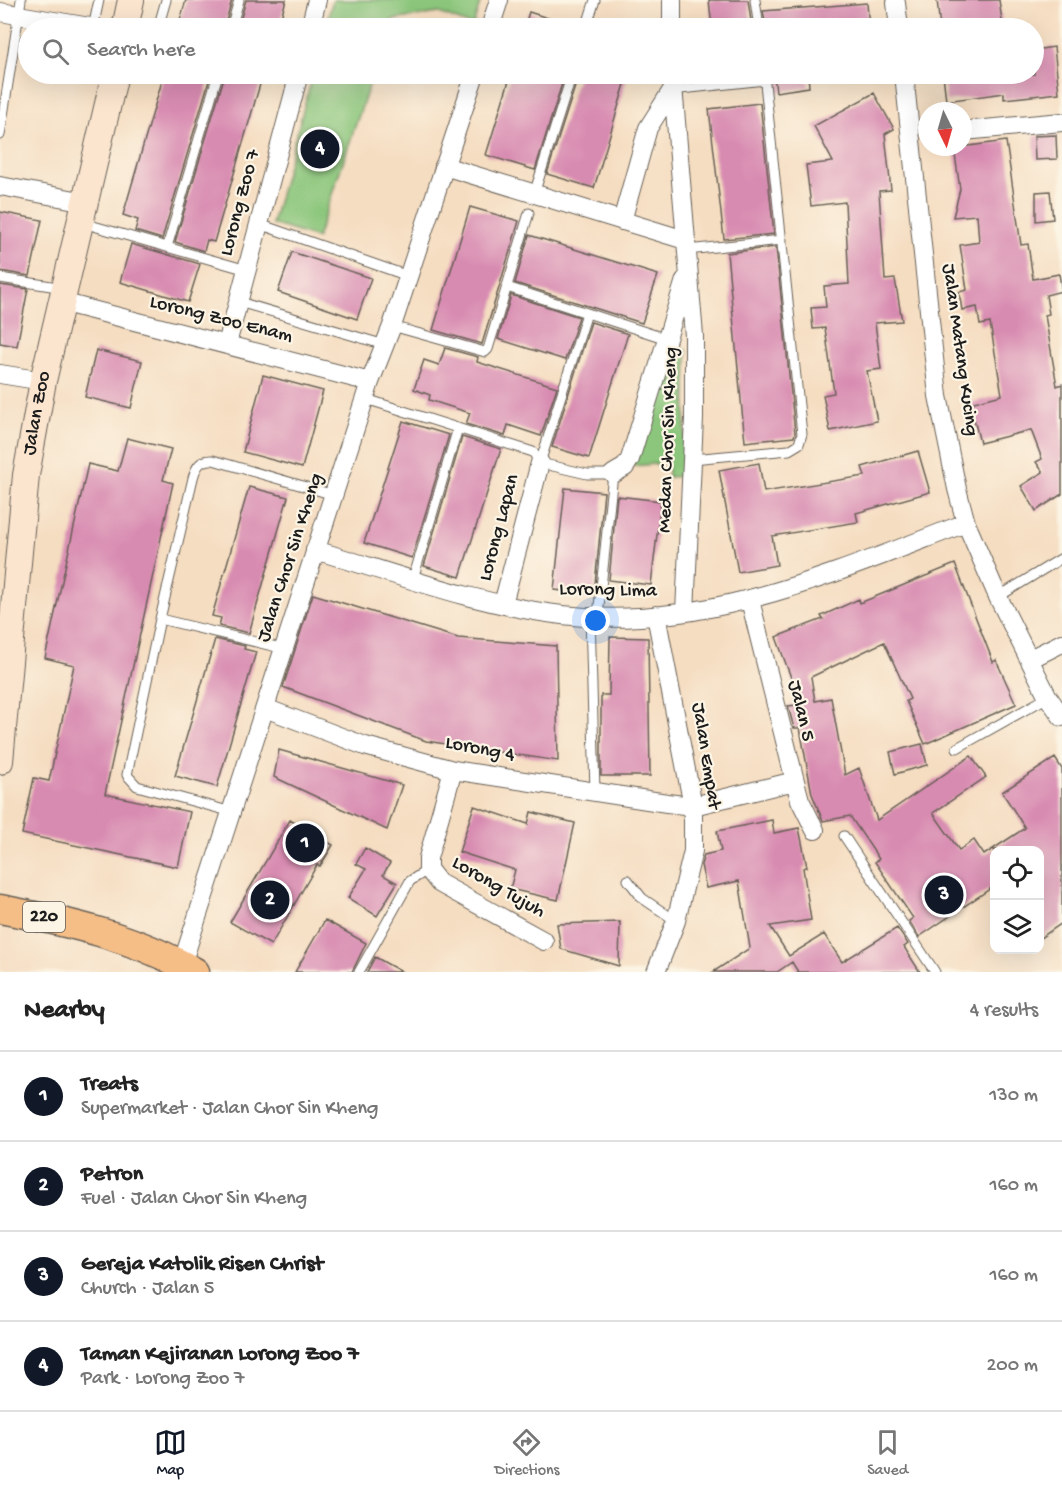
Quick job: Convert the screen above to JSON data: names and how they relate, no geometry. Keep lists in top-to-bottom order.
{
  "streets": {
    "main road": ["Jalan Zoo", "220"],
    "street": [
      "Lorong Zoo 7",
      "Lorong Zoo Enam",
      "Jalan Matang Kucing",
      "Medan Chor Sin Kheng",
      "Lorong Lapan",
      "Jalan Chor Sin Kheng",
      "Lorong Lima",
      "Jalan 5",
      "Lorong 4",
      "Jalan Empat",
      "Lorong Tujuh"
    ]
  },
  "crossings": [
    ["Lorong Zoo 7", "Lorong Zoo Enam"],
    ["Lorong Zoo Enam", "Jalan Zoo"],
    ["Lorong Zoo Enam", "Jalan Chor Sin Kheng"],
    ["Jalan Matang Kucing", "Lorong Lima"],
    ["Medan Chor Sin Kheng", "Lorong Lima"],
    ["Lorong Lapan", "Lorong Lima"],
    ["Jalan Chor Sin Kheng", "Lorong Lima"],
    ["Jalan Chor Sin Kheng", "Lorong 4"],
    ["Jalan Chor Sin Kheng", "220"],
    ["Lorong Lima", "Jalan 5"],
    ["Lorong Lima", "Jalan Empat"],
    ["Lorong 4", "Jalan Empat"],
    ["Lorong 4", "Lorong Tujuh"]
  ],
  "north": "bottom",
  "page": {
    "search": "Search here",
    "pins": [
      "4",
      "1",
      "3",
      "2"
    ],
    "heading": ["Nearby", "4 results"],
    "list": [
      {
        "mark": "1",
        "name": "Treats",
        "note": "Supermarket · Jalan Chor Sin Kheng",
        "value": "130 m"
      },
      {
        "mark": "2",
        "name": "Petron",
        "note": "Fuel · Jalan Chor Sin Kheng",
        "value": "160 m"
      },
      {
        "mark": "3",
        "name": "Gereja Katolik Risen Christ",
        "note": "Church · Jalan 5",
        "value": "160 m"
      },
      {
        "mark": "4",
        "name": "Taman Kejiranan Lorong Zoo 7",
        "note": "Park · Lorong Zoo 7",
        "value": "200 m"
      }
    ],
    "nav": ["Map", "Directions", "Saved"]
  }
}
